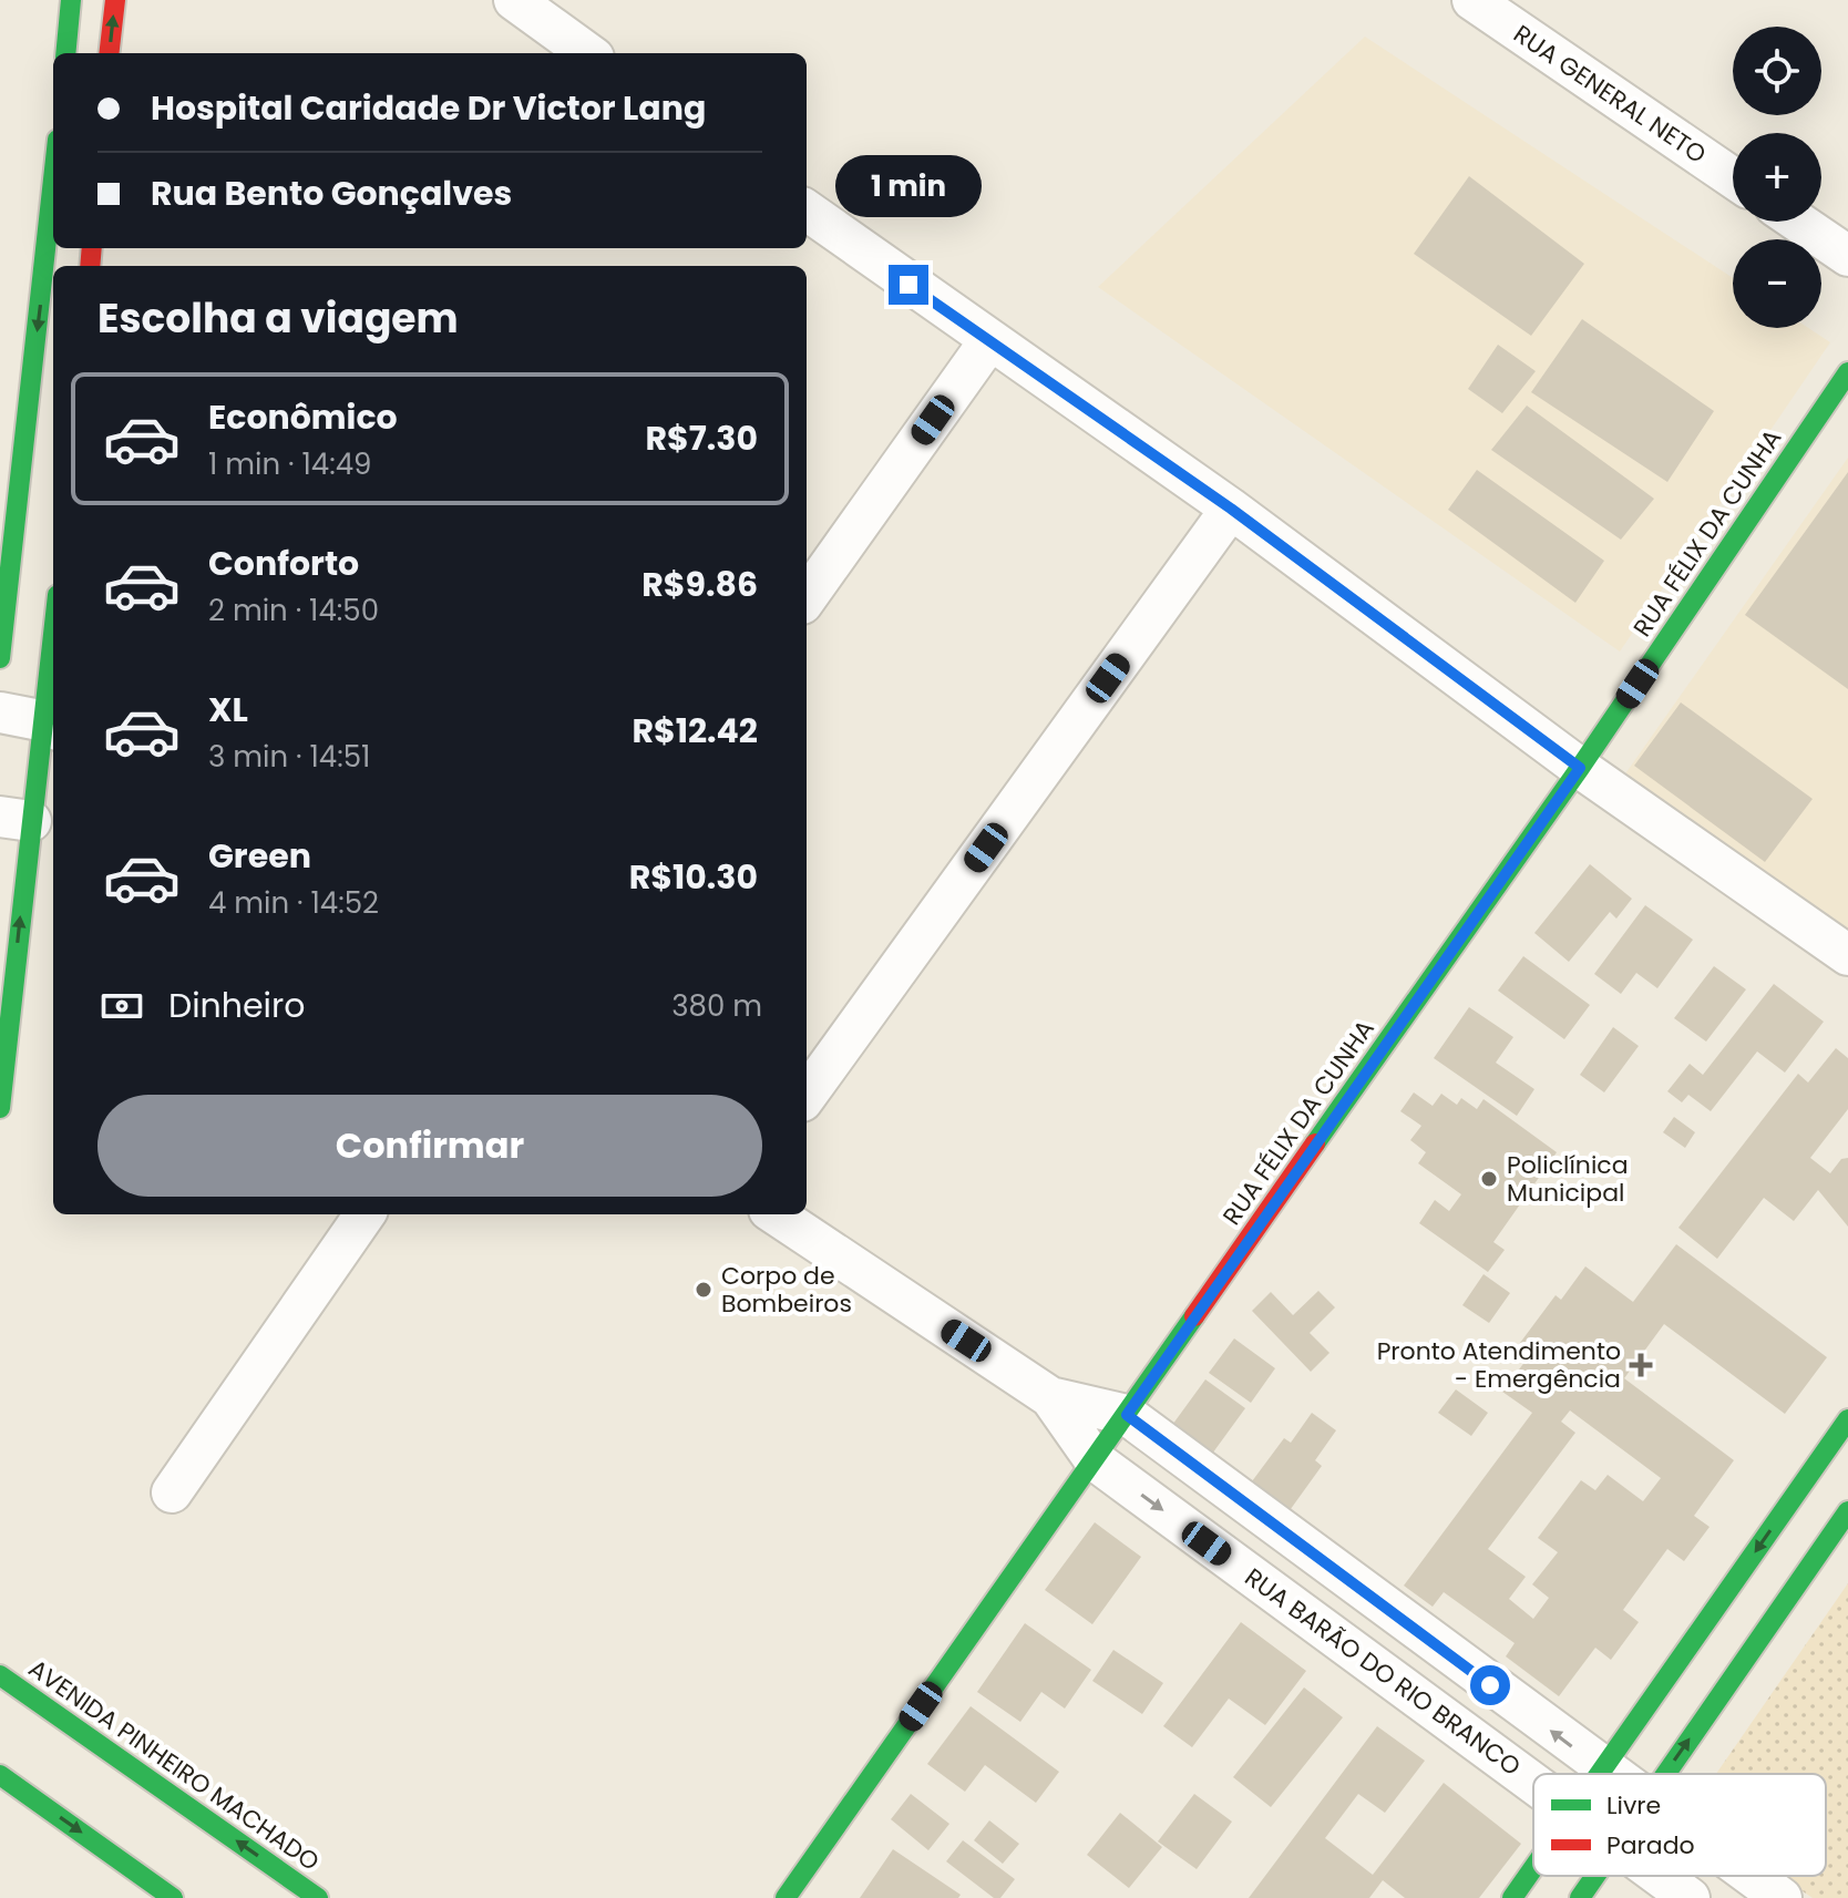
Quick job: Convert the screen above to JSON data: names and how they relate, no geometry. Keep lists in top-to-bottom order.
{
  "streets": {
    "street": [
      "RUA GENERAL NETO",
      "RUA FÉLIX DA CUNHA",
      "RUA BARÃO DO RIO BRANCO",
      "AVENIDA PINHEIRO MACHADO"
    ]
  },
  "crossings": [
    ["RUA FÉLIX DA CUNHA", "RUA BARÃO DO RIO BRANCO"]
  ],
  "places": {
    "other": ["Policlínica Municipal", "Corpo de Bombeiros"],
    "health": ["Pronto Atendimento - Emergência"]
  },
  "legend": ["Livre", "Parado"],
  "page": {
    "map_buttons": ["+", "−"],
    "banner": ["Hospital Caridade Dr Victor Lang", "Rua Bento Gonçalves"],
    "bubble": "1 min",
    "heading": "Escolha a viagem",
    "list": [
      {
        "name": "Econômico",
        "note": "1 min · 14:49",
        "value": "R$7.30"
      },
      {
        "name": "Conforto",
        "note": "2 min · 14:50",
        "value": "R$9.86"
      },
      {
        "name": "XL",
        "note": "3 min · 14:51",
        "value": "R$12.42"
      },
      {
        "name": "Green",
        "note": "4 min · 14:52",
        "value": "R$10.30"
      }
    ],
    "pay": ["Dinheiro", "380 m"],
    "buttons": "Confirmar"
  }
}
